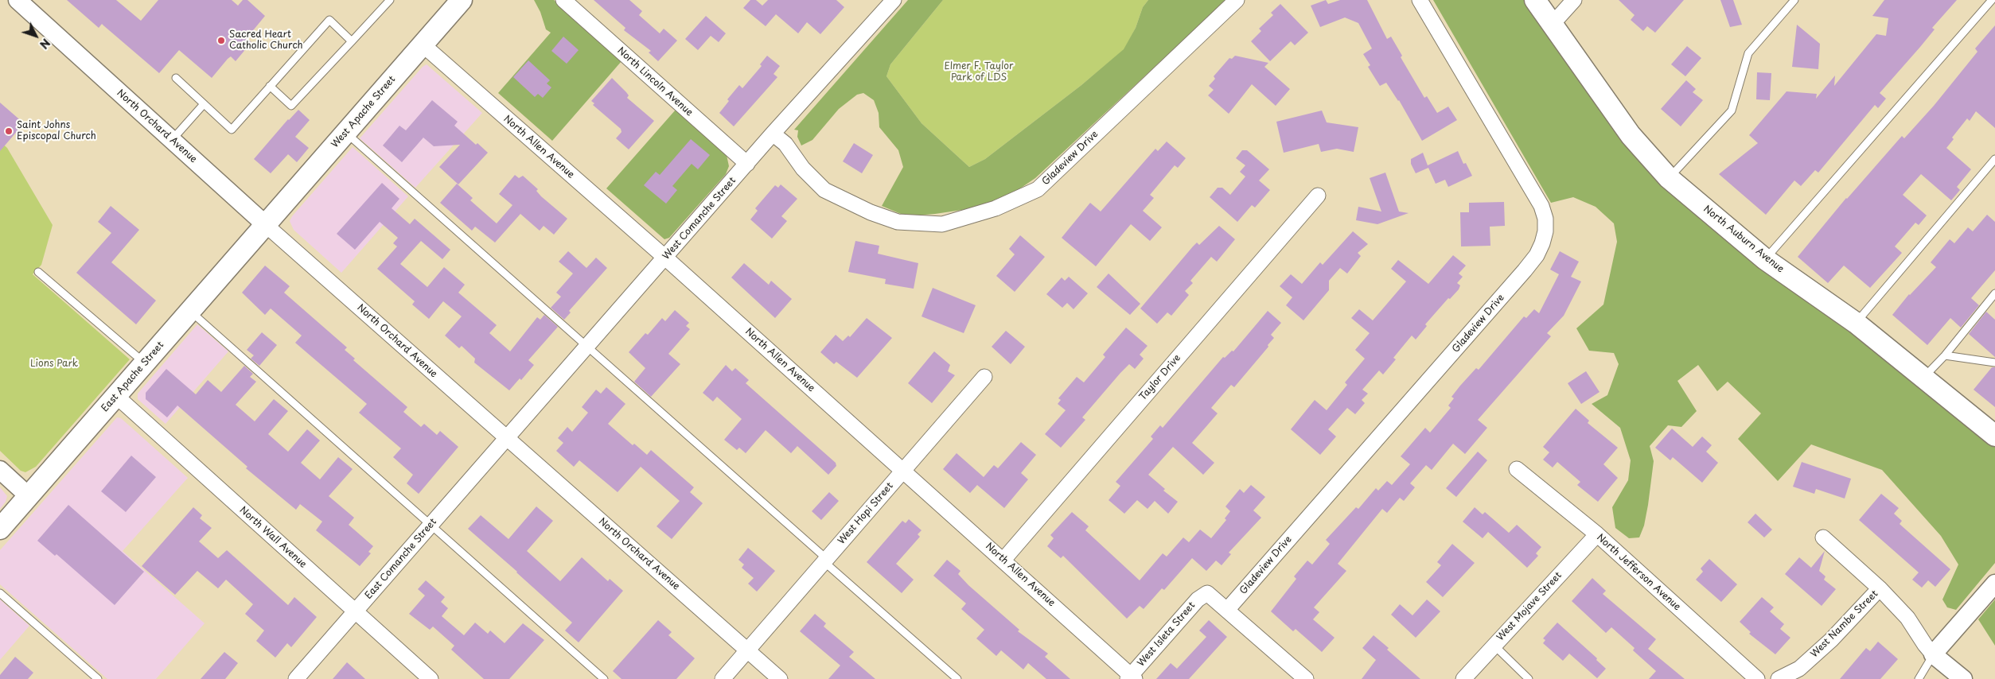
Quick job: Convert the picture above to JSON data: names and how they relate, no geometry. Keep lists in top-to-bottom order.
{
  "streets": {
    "main road": ["West Apache Street", "North Auburn Avenue", "East Apache Street"],
    "street": [
      "North Lincoln Avenue",
      "North Orchard Avenue",
      "North Allen Avenue",
      "Gladeview Drive",
      "West Comanche Street",
      "Taylor Drive",
      "West Hopi Street",
      "North Wall Avenue",
      "East Comanche Street",
      "North Jefferson Avenue",
      "West Mojave Street",
      "West Nambe Street",
      "West Isleta Street"
    ]
  },
  "crossings": [
    ["North Lincoln Avenue", "West Comanche Street"],
    ["West Apache Street", "North Orchard Avenue"],
    ["West Apache Street", "North Allen Avenue"],
    ["West Apache Street", "East Apache Street"],
    ["North Orchard Avenue", "West Comanche Street"],
    ["North Orchard Avenue", "East Apache Street"],
    ["North Orchard Avenue", "West Hopi Street"],
    ["North Orchard Avenue", "East Comanche Street"],
    ["North Allen Avenue", "West Comanche Street"],
    ["North Allen Avenue", "Taylor Drive"],
    ["North Allen Avenue", "West Hopi Street"],
    ["North Allen Avenue", "West Isleta Street"],
    ["Gladeview Drive", "West Comanche Street"],
    ["Gladeview Drive", "West Isleta Street"],
    ["West Comanche Street", "East Comanche Street"],
    ["East Apache Street", "North Wall Avenue"],
    ["North Wall Avenue", "East Comanche Street"],
    ["North Jefferson Avenue", "West Mojave Street"]
  ],
  "parks": ["Elmer F. Taylor Park of LDS", "Lions Park"],
  "places": ["Sacred Heart Catholic Church", "Saint Johns Episcopal Church"],
  "north": "bottom right"
}
